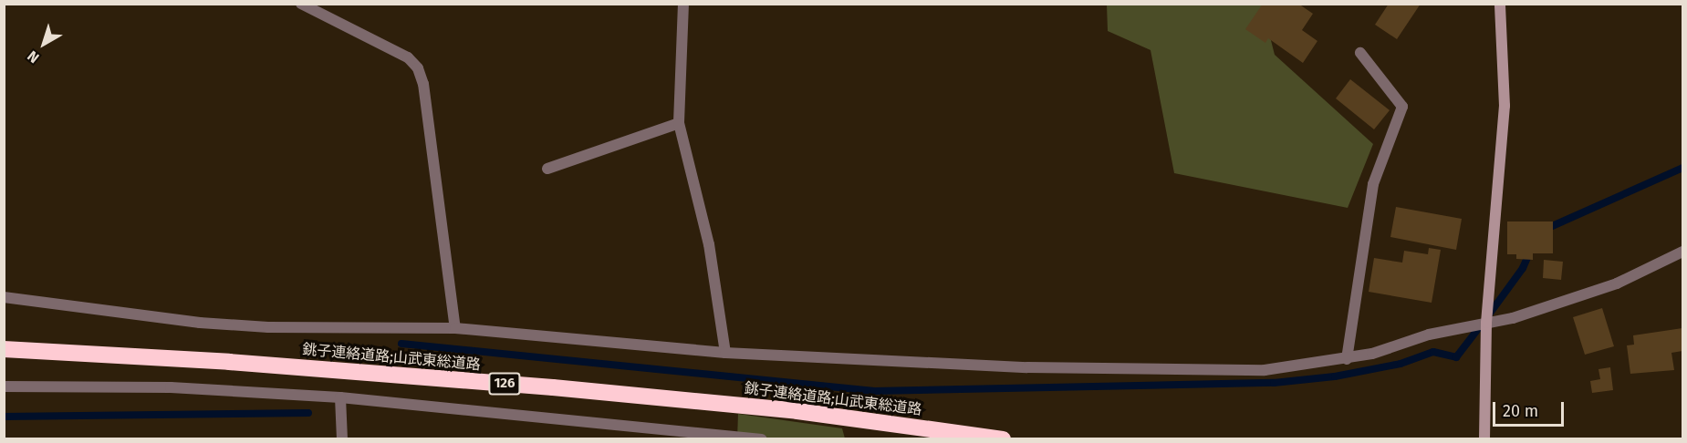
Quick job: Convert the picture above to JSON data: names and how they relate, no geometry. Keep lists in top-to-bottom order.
{
  "streets": {
    "highway": ["銚子連絡道路;山武東総道路", "126"]
  },
  "scale_bar": "20 m",
  "north": "bottom left"
}
